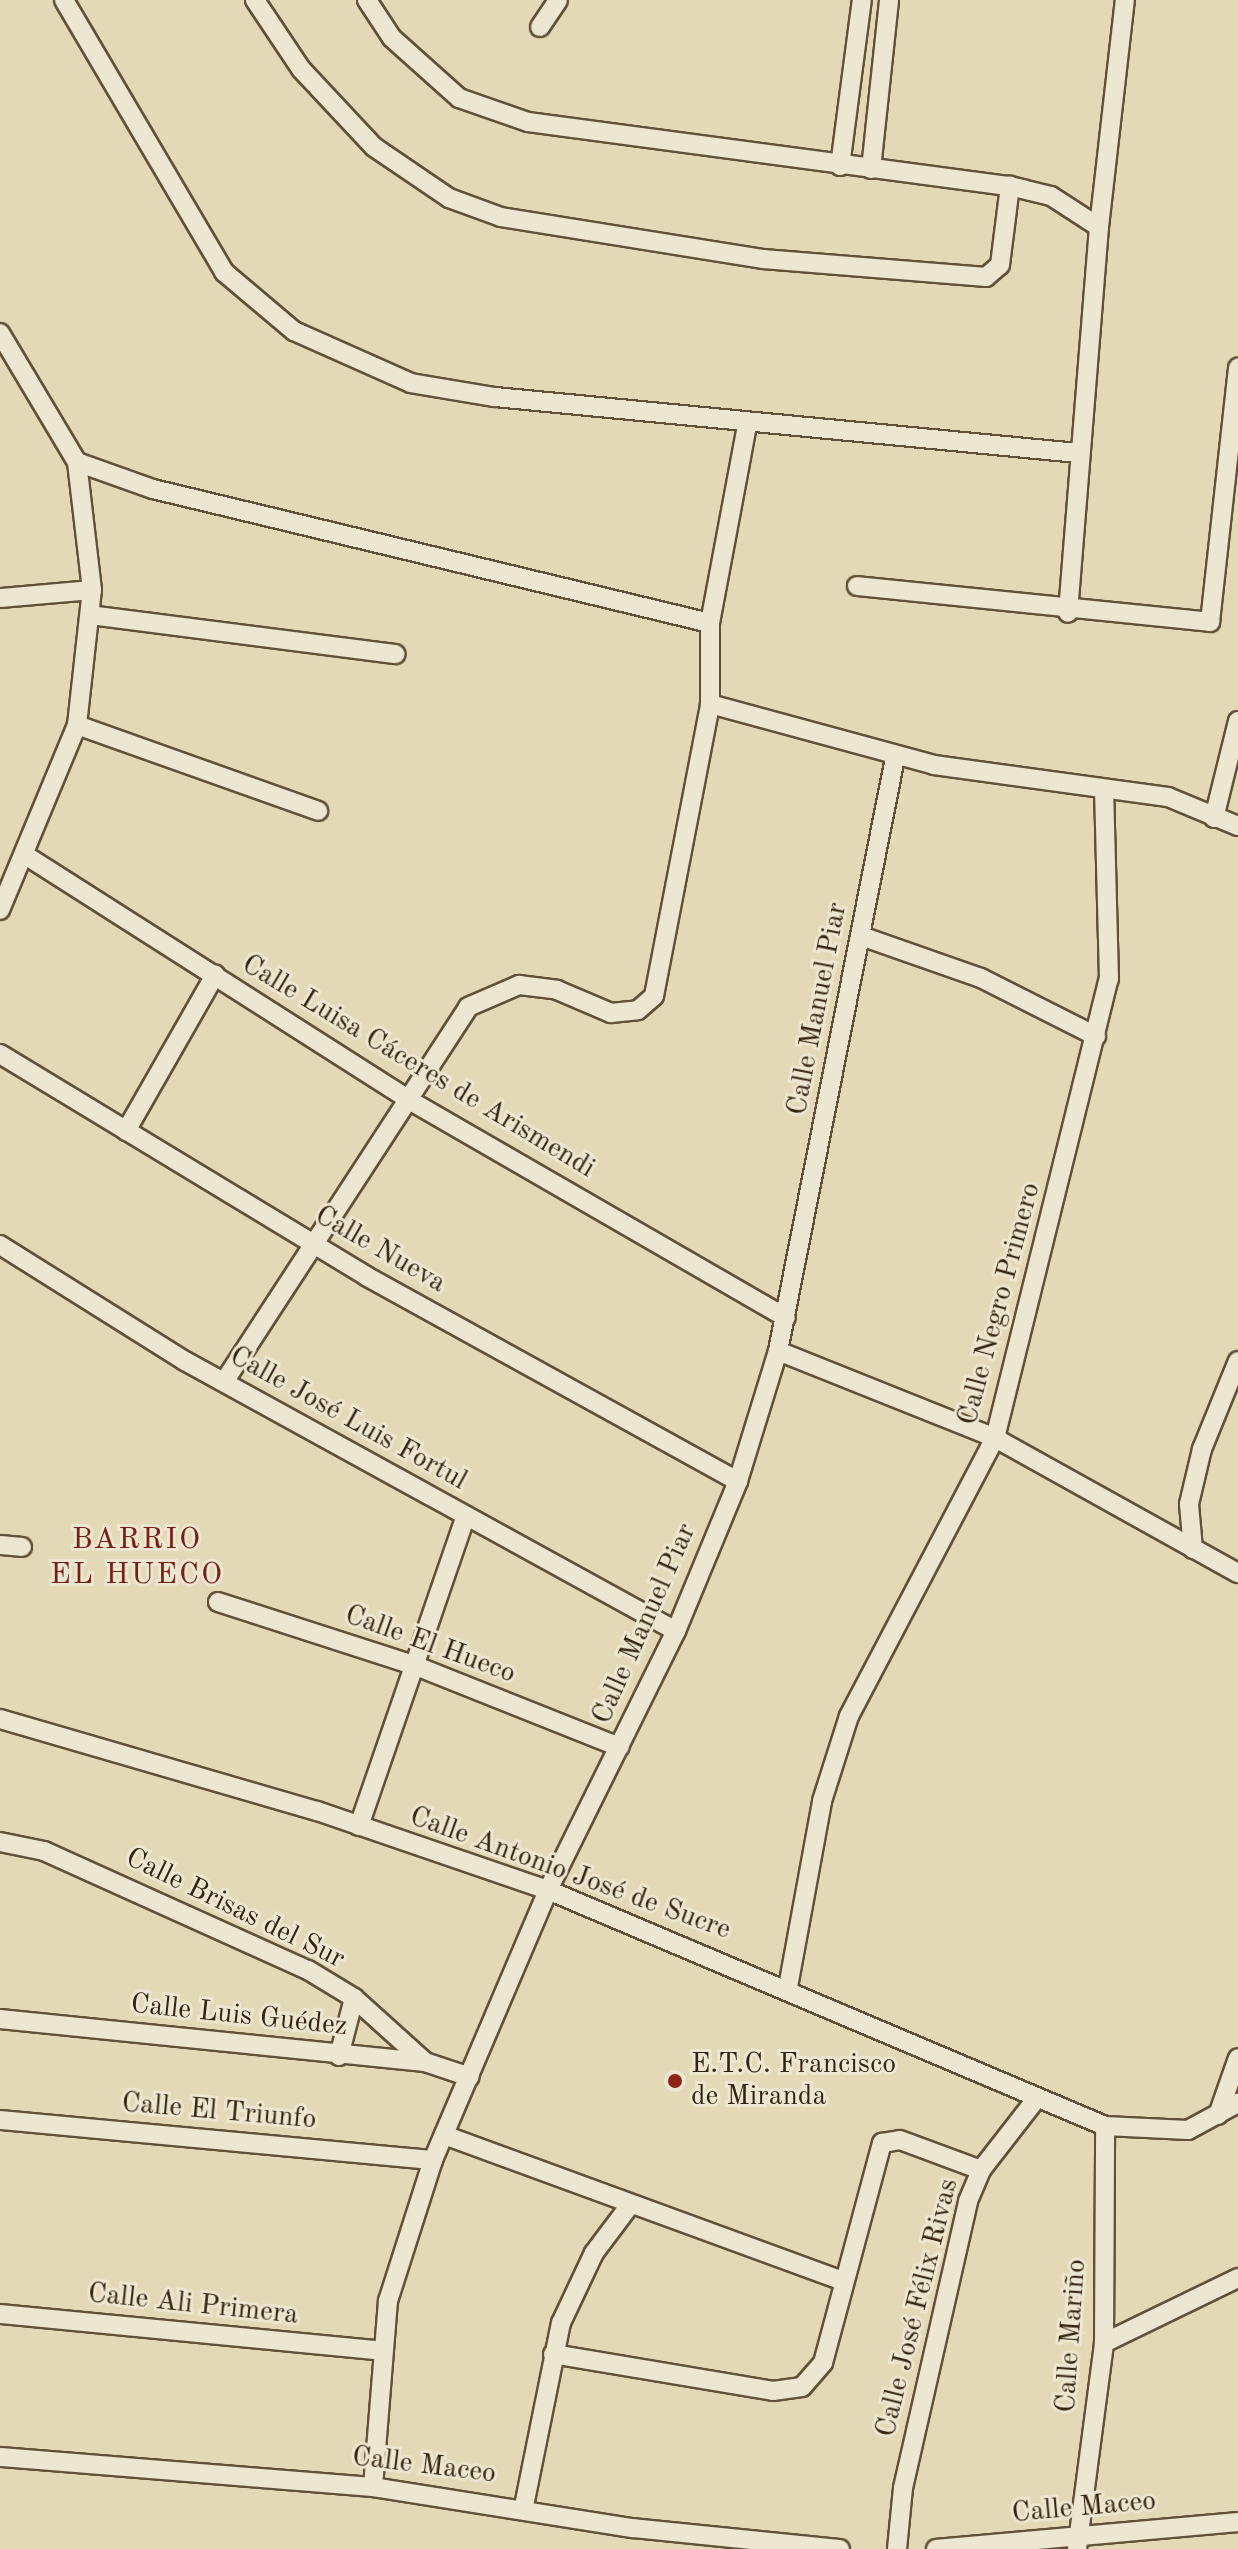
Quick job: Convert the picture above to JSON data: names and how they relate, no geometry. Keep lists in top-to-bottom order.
{
  "streets": {
    "street": [
      "Calle Manuel Piar",
      "Calle Luisa Cáceres de Arismendi",
      "Calle Nueva",
      "Calle Negro Primero",
      "Calle José Luis Fortul",
      "Calle El Hueco",
      "Calle Antonio José de Sucre",
      "Calle Brisas del Sur",
      "Calle Luis Guédez",
      "Calle El Triunfo",
      "Calle Ali Primera",
      "Calle José Félix Rivas",
      "Calle Mariño",
      "Calle Maceo"
    ]
  },
  "crossings": [
    ["Calle Manuel Piar", "Calle Luisa Cáceres de Arismendi"],
    ["Calle Manuel Piar", "Calle Nueva"],
    ["Calle Manuel Piar", "Calle José Luis Fortul"],
    ["Calle Manuel Piar", "Calle El Hueco"],
    ["Calle Manuel Piar", "Calle Antonio José de Sucre"],
    ["Calle Manuel Piar", "Calle Luis Guédez"],
    ["Calle Manuel Piar", "Calle El Triunfo"],
    ["Calle Manuel Piar", "Calle Ali Primera"],
    ["Calle Manuel Piar", "Calle Maceo"],
    ["Calle Negro Primero", "Calle Antonio José de Sucre"],
    ["Calle Antonio José de Sucre", "Calle José Félix Rivas"],
    ["Calle Antonio José de Sucre", "Calle Mariño"],
    ["Calle Brisas del Sur", "Calle Luis Guédez"],
    ["Calle Mariño", "Calle Maceo"]
  ],
  "districts": ["BARRIO EL HUECO"],
  "places": ["E.T.C. Francisco de Miranda"]
}
